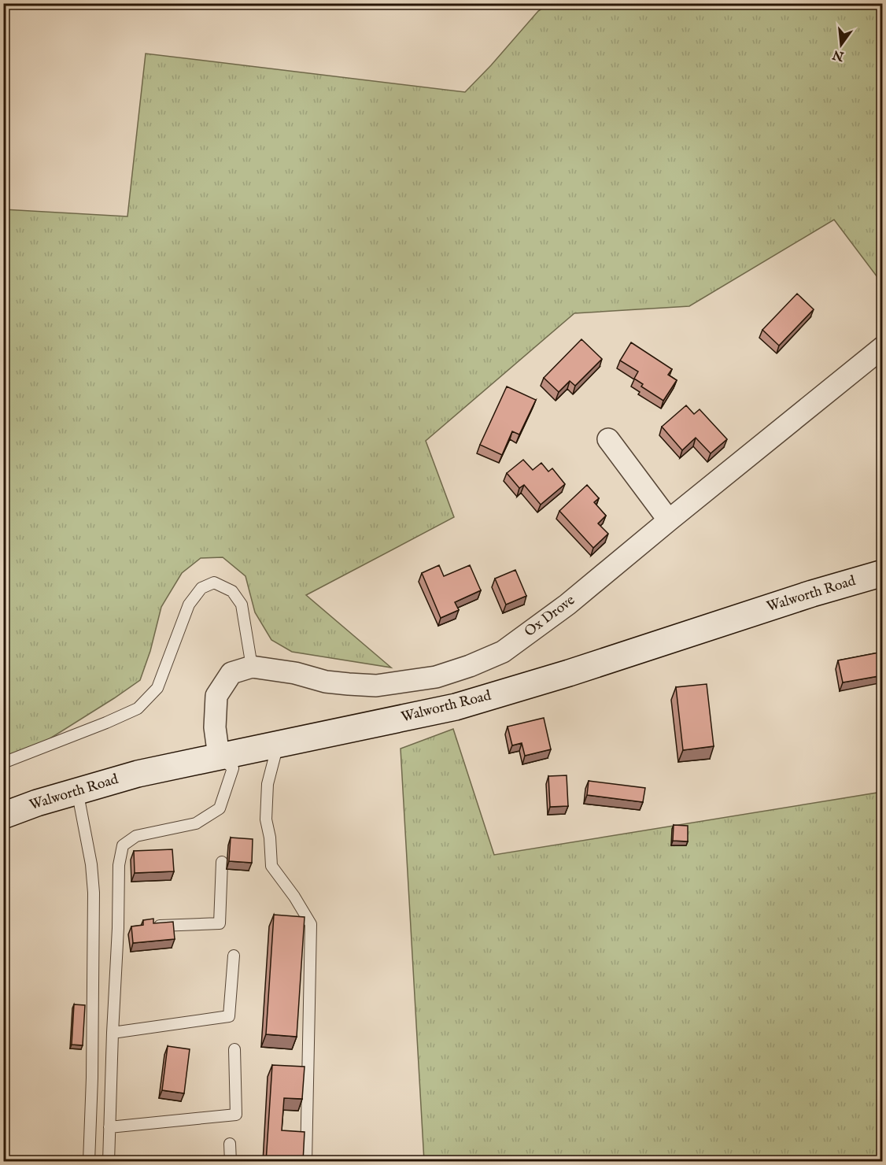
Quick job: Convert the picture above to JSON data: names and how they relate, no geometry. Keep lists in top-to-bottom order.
{
  "streets": {
    "street": ["Walworth Road", "Ox Drove"]
  },
  "crossings": [
    ["Walworth Road", "Ox Drove"]
  ],
  "north": "bottom"
}
